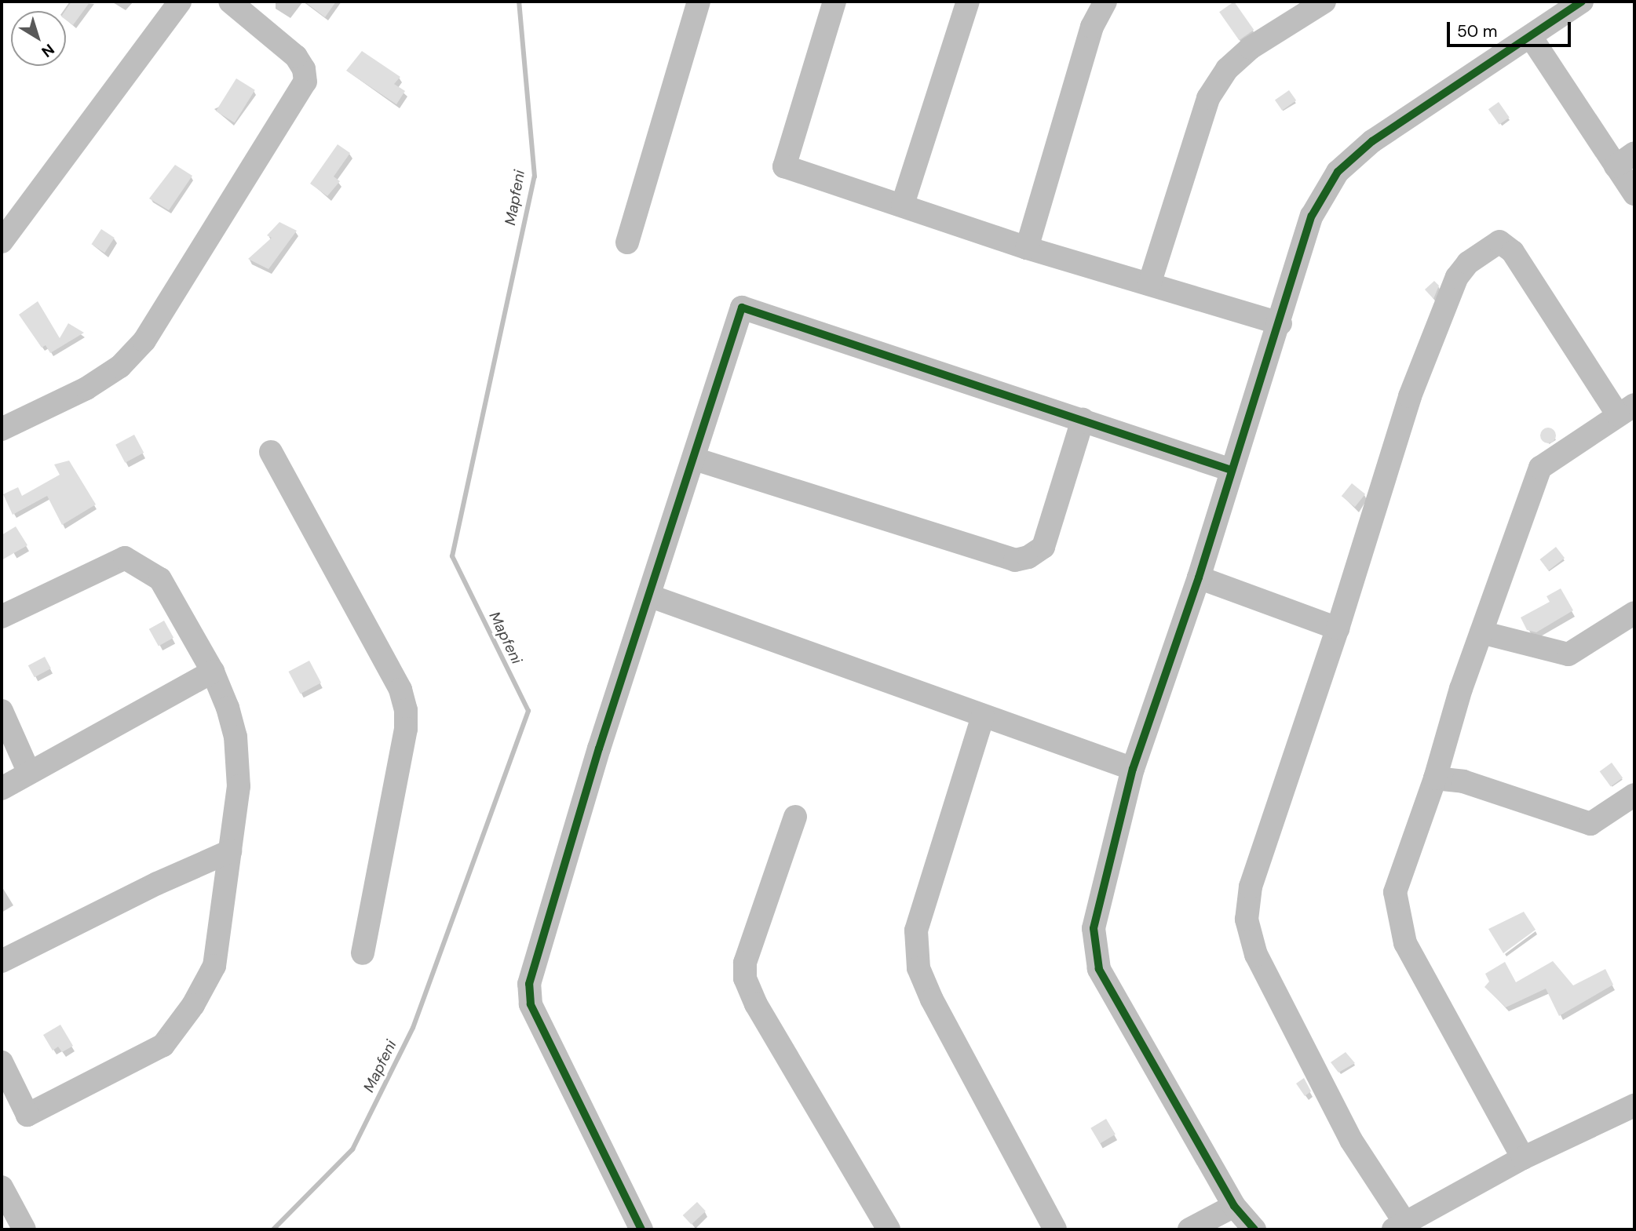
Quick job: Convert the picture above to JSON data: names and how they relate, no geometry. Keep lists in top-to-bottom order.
{
  "water": ["Mapfeni"],
  "scale_bar": "50 m",
  "north": "bottom right"
}
